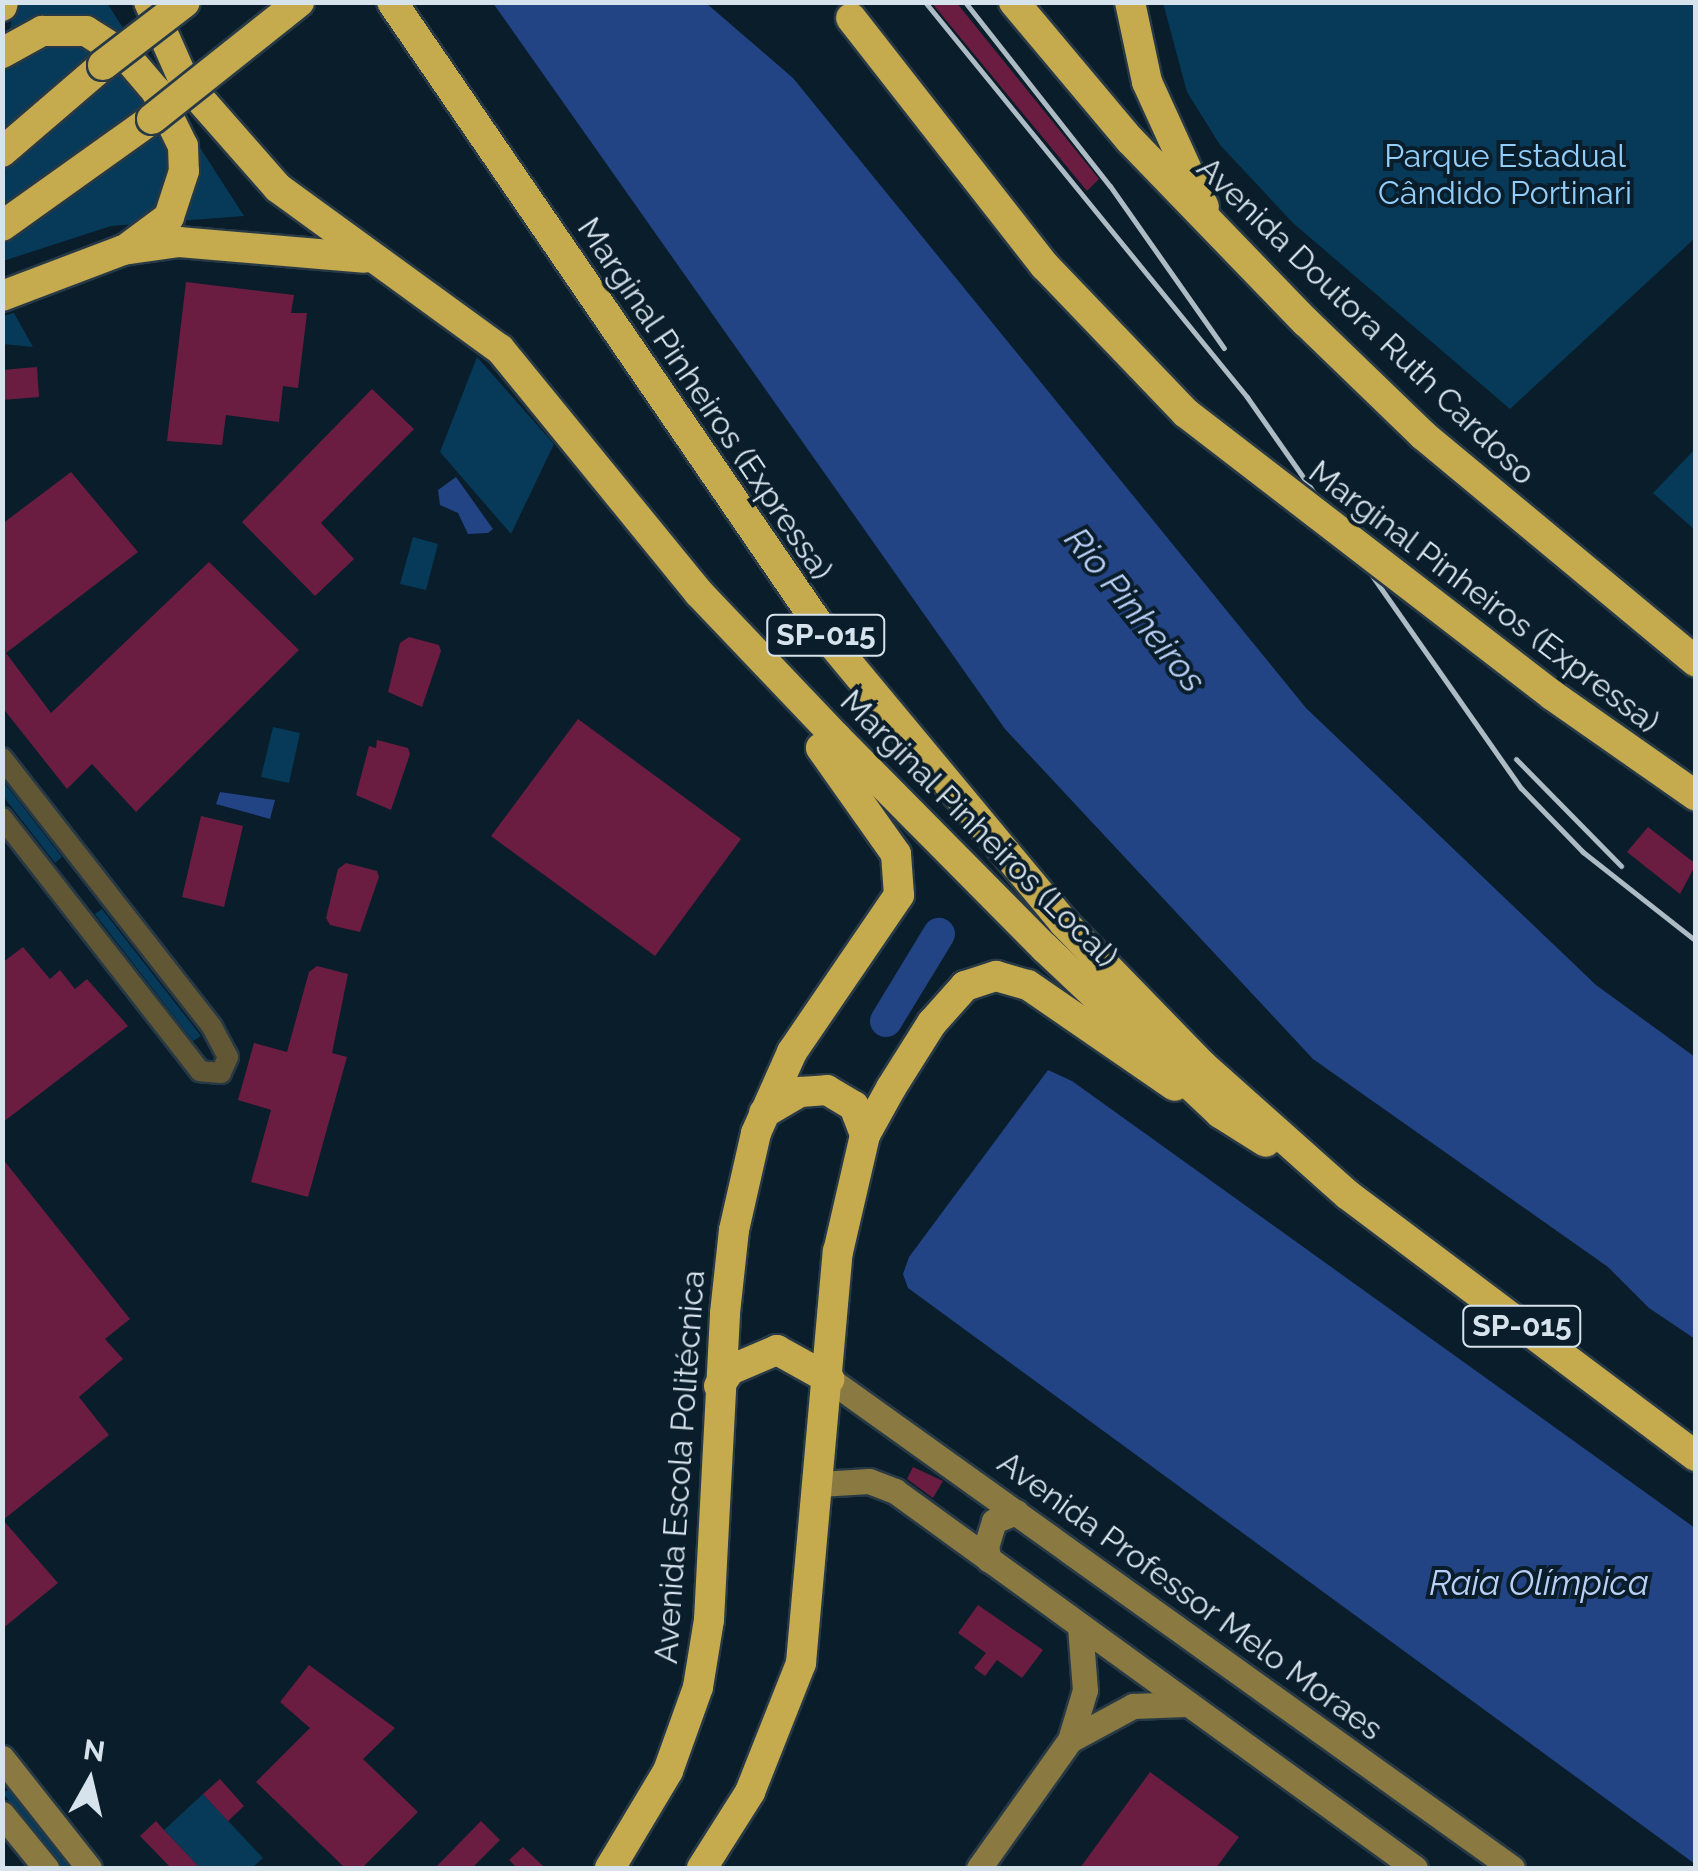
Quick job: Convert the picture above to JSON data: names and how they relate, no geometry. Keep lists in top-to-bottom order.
{
  "streets": {
    "highway": [
      "Avenida Doutora Ruth Cardoso",
      "Marginal Pinheiros (Expressa)",
      "SP-015",
      "Marginal Pinheiros (Local)",
      "Avenida Escola Politécnica"
    ],
    "street": ["Avenida Professor Melo Moraes"]
  },
  "crossings": [
    ["Marginal Pinheiros (Expressa)", "Marginal Pinheiros (Local)"],
    ["Marginal Pinheiros (Local)", "Avenida Escola Politécnica"]
  ],
  "water": ["Rio Pinheiros", "Raia Olímpica"],
  "parks": ["Parque Estadual Cândido Portinari"],
  "north": "top"
}
